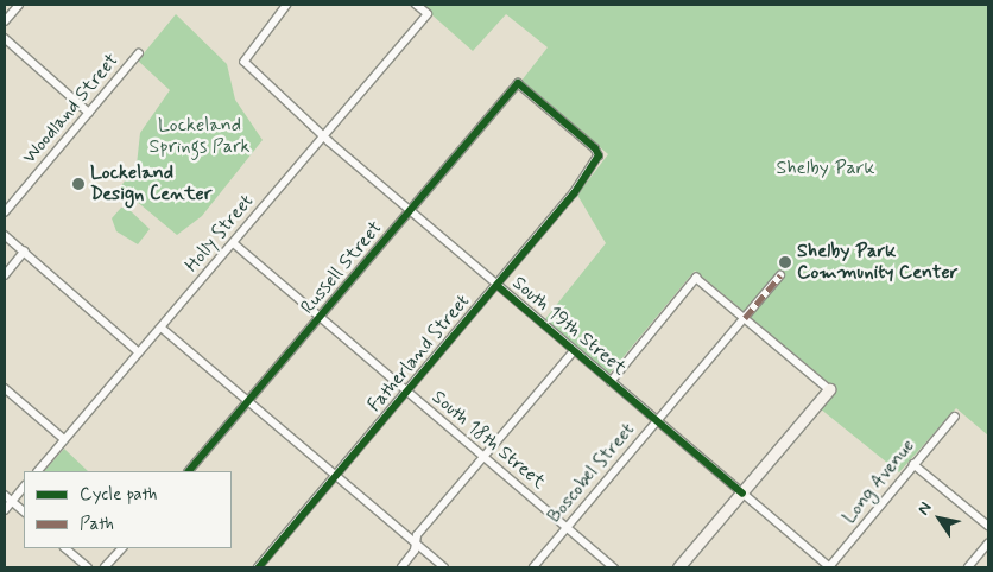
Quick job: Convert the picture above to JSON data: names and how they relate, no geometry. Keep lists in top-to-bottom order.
{
  "streets": {
    "street": [
      "Woodland Street",
      "Holly Street",
      "Russell Street",
      "South 19th Street",
      "Fatherland Street",
      "South 18th Street",
      "Boscobel Street",
      "Long Avenue"
    ]
  },
  "crossings": [
    ["Holly Street", "South 19th Street"],
    ["Holly Street", "South 18th Street"],
    ["Russell Street", "South 19th Street"],
    ["Russell Street", "Fatherland Street"],
    ["Russell Street", "South 18th Street"],
    ["South 19th Street", "Fatherland Street"],
    ["South 19th Street", "Boscobel Street"],
    ["South 19th Street", "Long Avenue"],
    ["Fatherland Street", "South 18th Street"],
    ["South 18th Street", "Boscobel Street"]
  ],
  "parks": ["Lockeland Springs Park", "Shelby Park"],
  "places": ["Lockeland Design Center", "Shelby Park Community Center"],
  "legend": ["Cycle path", "Path"],
  "north": "top left"
}
